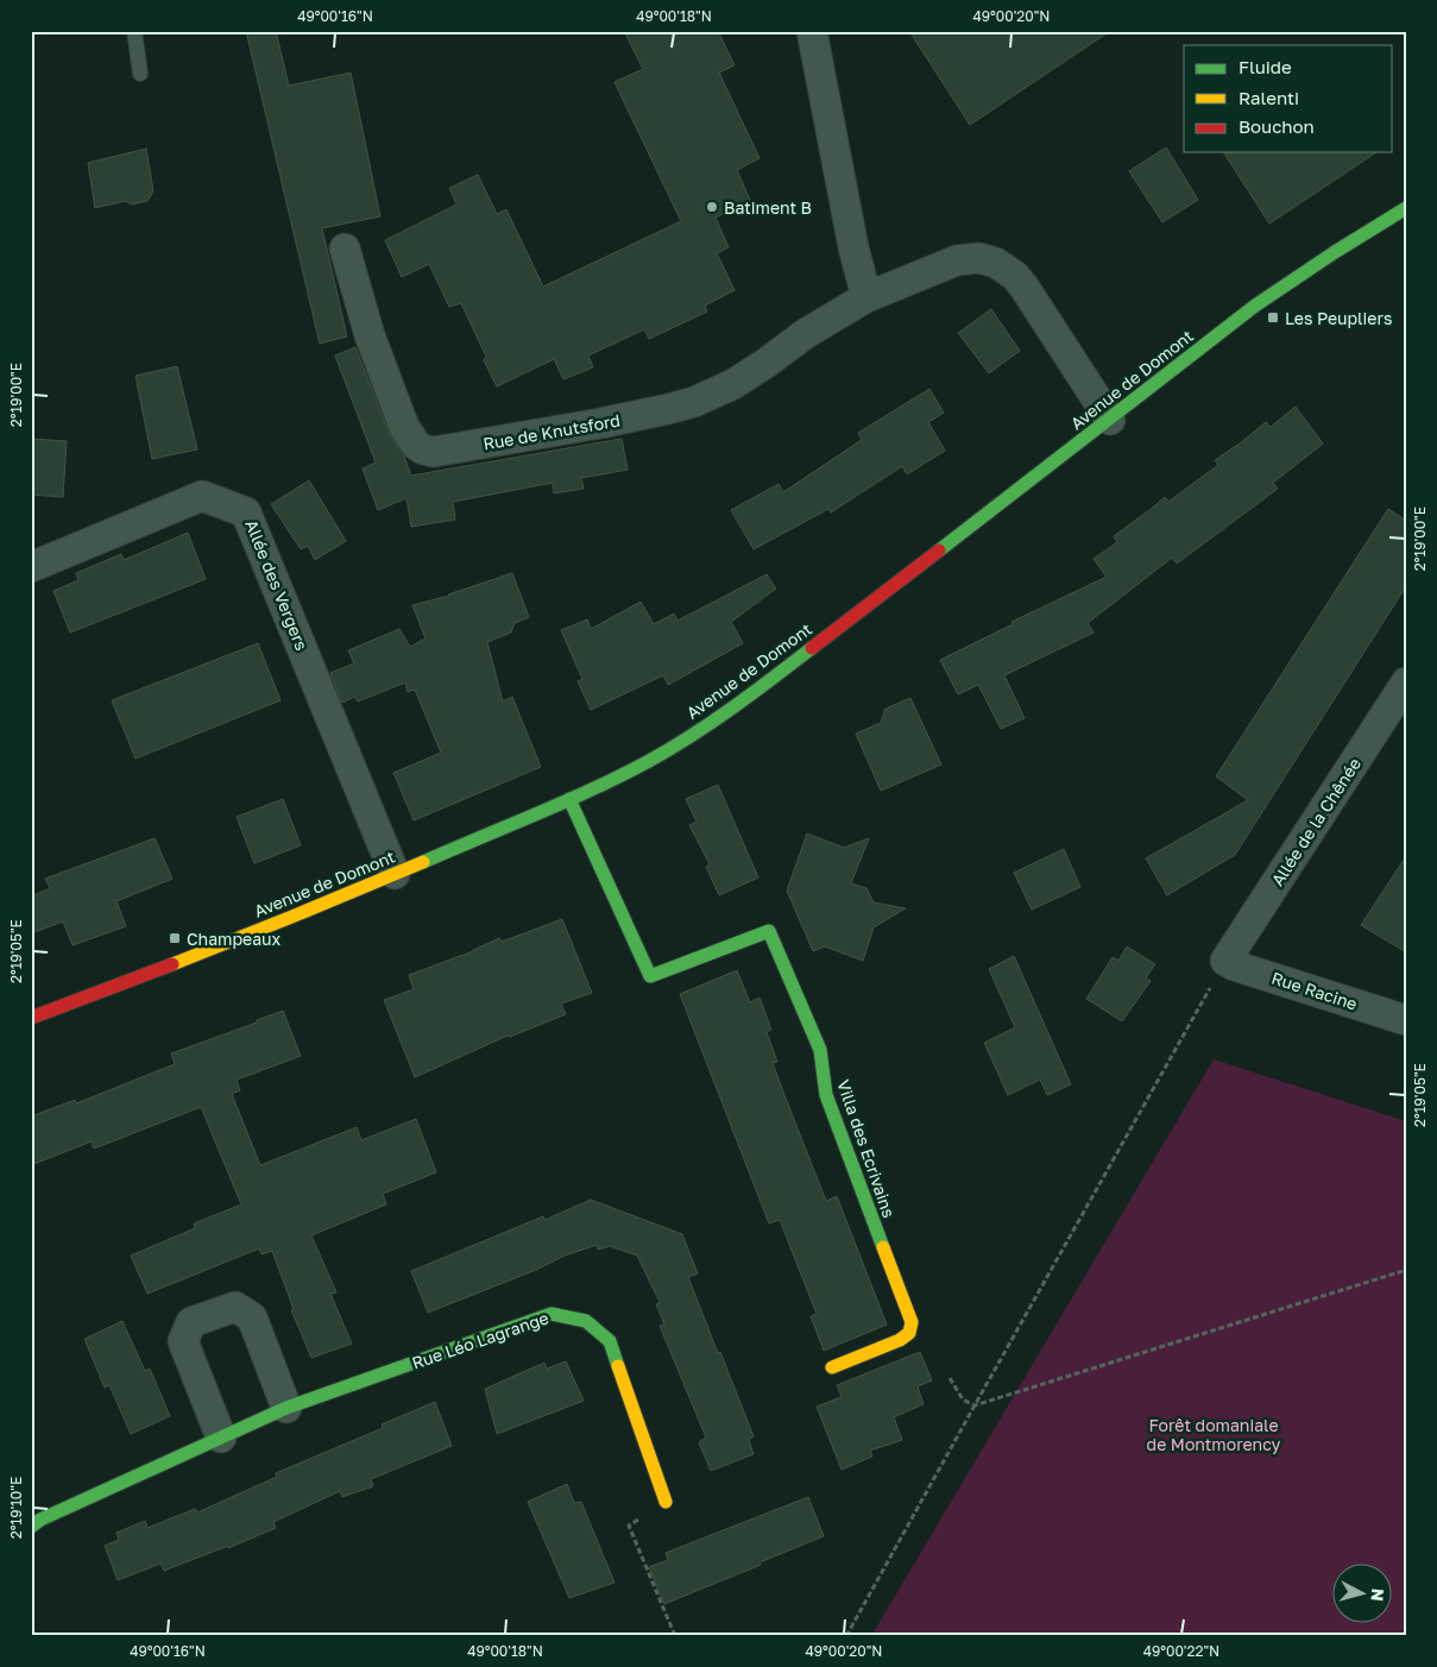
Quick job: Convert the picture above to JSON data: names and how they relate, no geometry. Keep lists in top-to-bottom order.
{
  "streets": {
    "street": [
      "Avenue de Domont",
      "Rue de Knutsford",
      "Allée des Vergers",
      "Allée de la Chênée",
      "Rue Racine",
      "Villa des Ecrivains",
      "Rue Léo Lagrange"
    ]
  },
  "crossings": [
    ["Avenue de Domont", "Rue de Knutsford"],
    ["Avenue de Domont", "Allée des Vergers"],
    ["Avenue de Domont", "Villa des Ecrivains"],
    ["Allée de la Chênée", "Rue Racine"]
  ],
  "parks": ["Forêt domaniale de Montmorency"],
  "places": {
    "other": ["Batiment B"],
    "transit": ["Les Peupliers", "Champeaux"]
  },
  "legend": ["Fluide", "Ralenti", "Bouchon"],
  "north": "right",
  "coordinates": [
    "49°00'16\"N",
    "49°00'18\"N",
    "49°00'20\"N",
    "2°19'00\"E",
    "2°19'05\"E",
    "2°19'10\"E",
    "49°00'22\"N"
  ]
}
